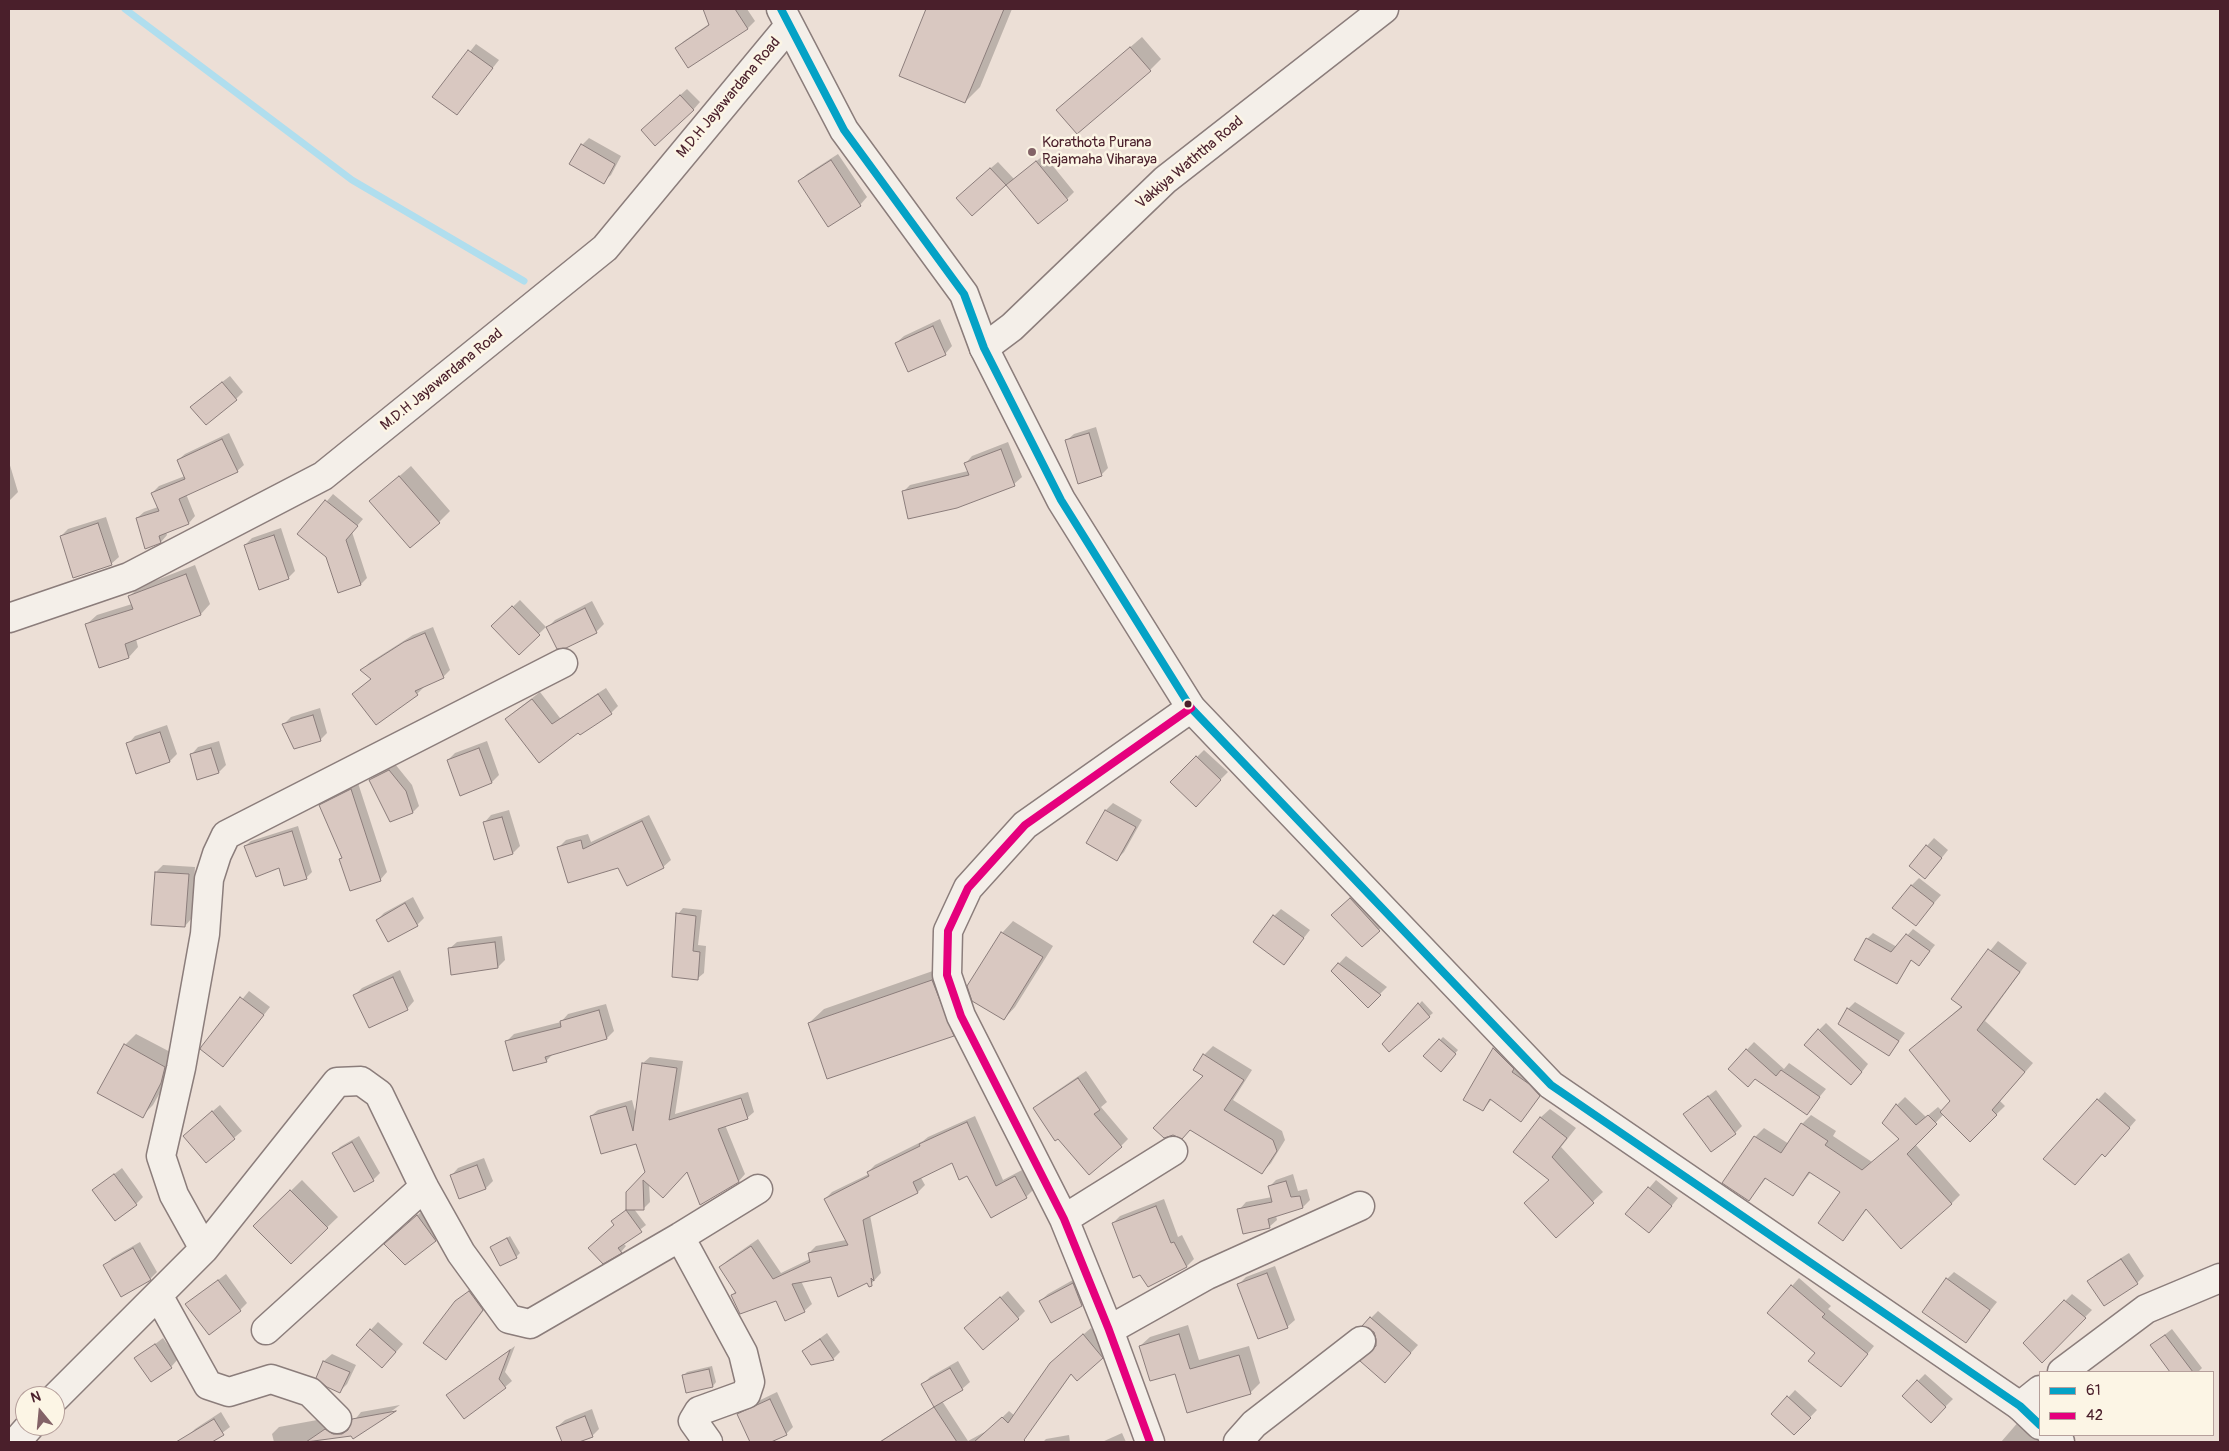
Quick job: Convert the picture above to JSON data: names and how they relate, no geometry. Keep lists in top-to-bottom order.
{
  "streets": {
    "street": ["M.D.H Jayawardana Road", "Vakkiya Waththa Road"]
  },
  "places": ["Korathota Purana Rajamaha Viharaya"],
  "lines": ["transit line 61", "transit line 42"],
  "legend": ["61", "42"],
  "north": "top"
}
